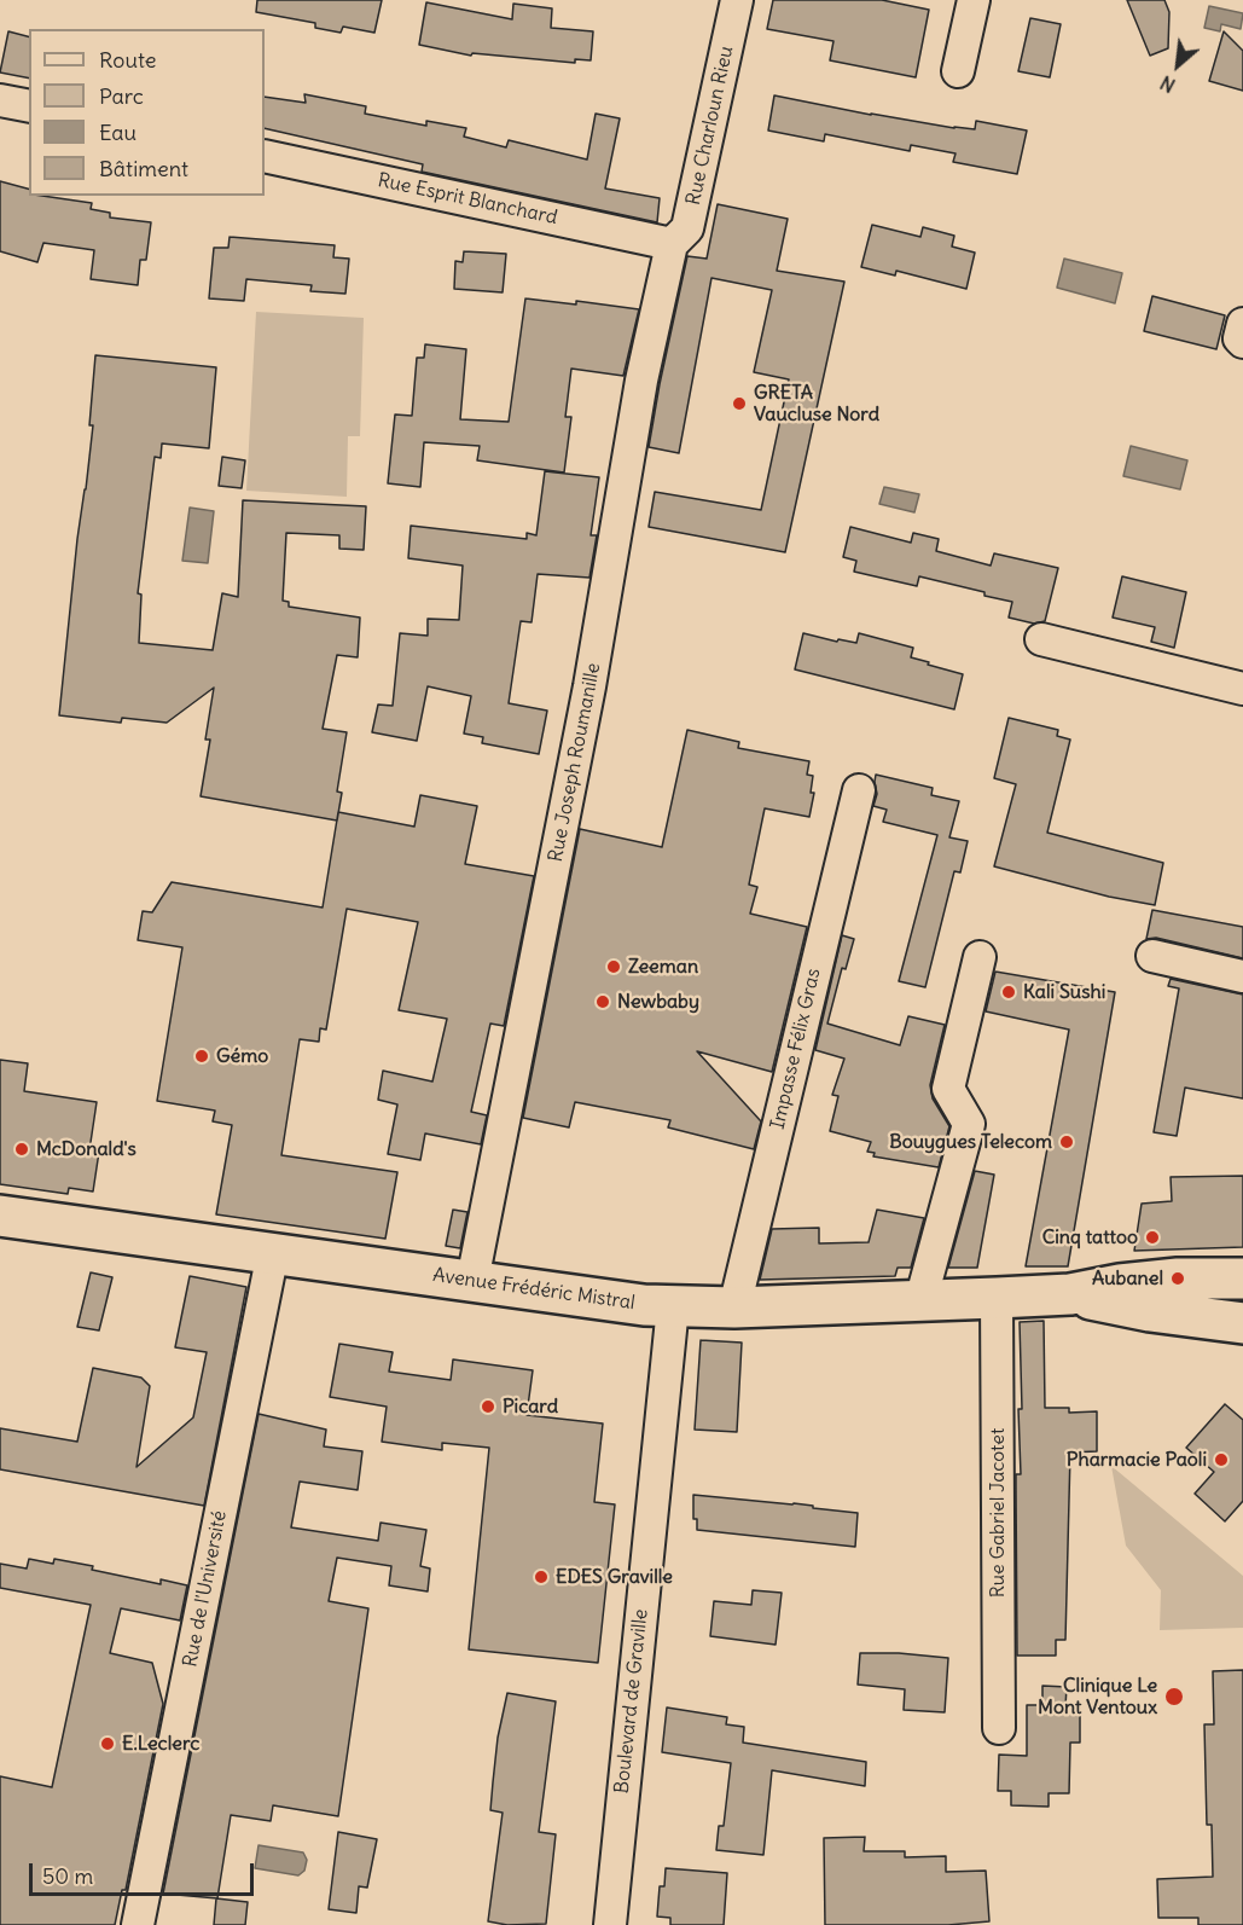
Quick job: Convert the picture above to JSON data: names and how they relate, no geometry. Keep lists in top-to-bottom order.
{
  "streets": {
    "main road": ["Avenue Frédéric Mistral"],
    "street": [
      "Rue Charloun Rieu",
      "Rue Esprit Blanchard",
      "Rue Joseph Roumanille",
      "Impasse Félix Gras",
      "Rue Gabriel Jacotet",
      "Rue de l'Université",
      "Boulevard de Graville"
    ]
  },
  "crossings": [
    ["Rue Charloun Rieu", "Rue Esprit Blanchard"],
    ["Rue Charloun Rieu", "Rue Joseph Roumanille"],
    ["Rue Esprit Blanchard", "Rue Joseph Roumanille"],
    ["Rue Joseph Roumanille", "Avenue Frédéric Mistral"],
    ["Impasse Félix Gras", "Avenue Frédéric Mistral"],
    ["Avenue Frédéric Mistral", "Rue Gabriel Jacotet"],
    ["Avenue Frédéric Mistral", "Rue de l'Université"],
    ["Avenue Frédéric Mistral", "Boulevard de Graville"]
  ],
  "places": [
    "GRETA Vaucluse Nord",
    "Zeeman",
    "Kali Sushi",
    "Newbaby",
    "Gémo",
    "Bouygues Telecom",
    "McDonald's",
    "Cinq tattoo",
    "Aubanel",
    "Picard",
    "Pharmacie Paoli",
    "EDES Graville",
    "Clinique Le Mont Ventoux",
    "E.Leclerc"
  ],
  "legend": [
    "Route",
    "Parc",
    "Eau",
    "Bâtiment"
  ],
  "scale_bar": "50 m",
  "north": "bottom left"
}
